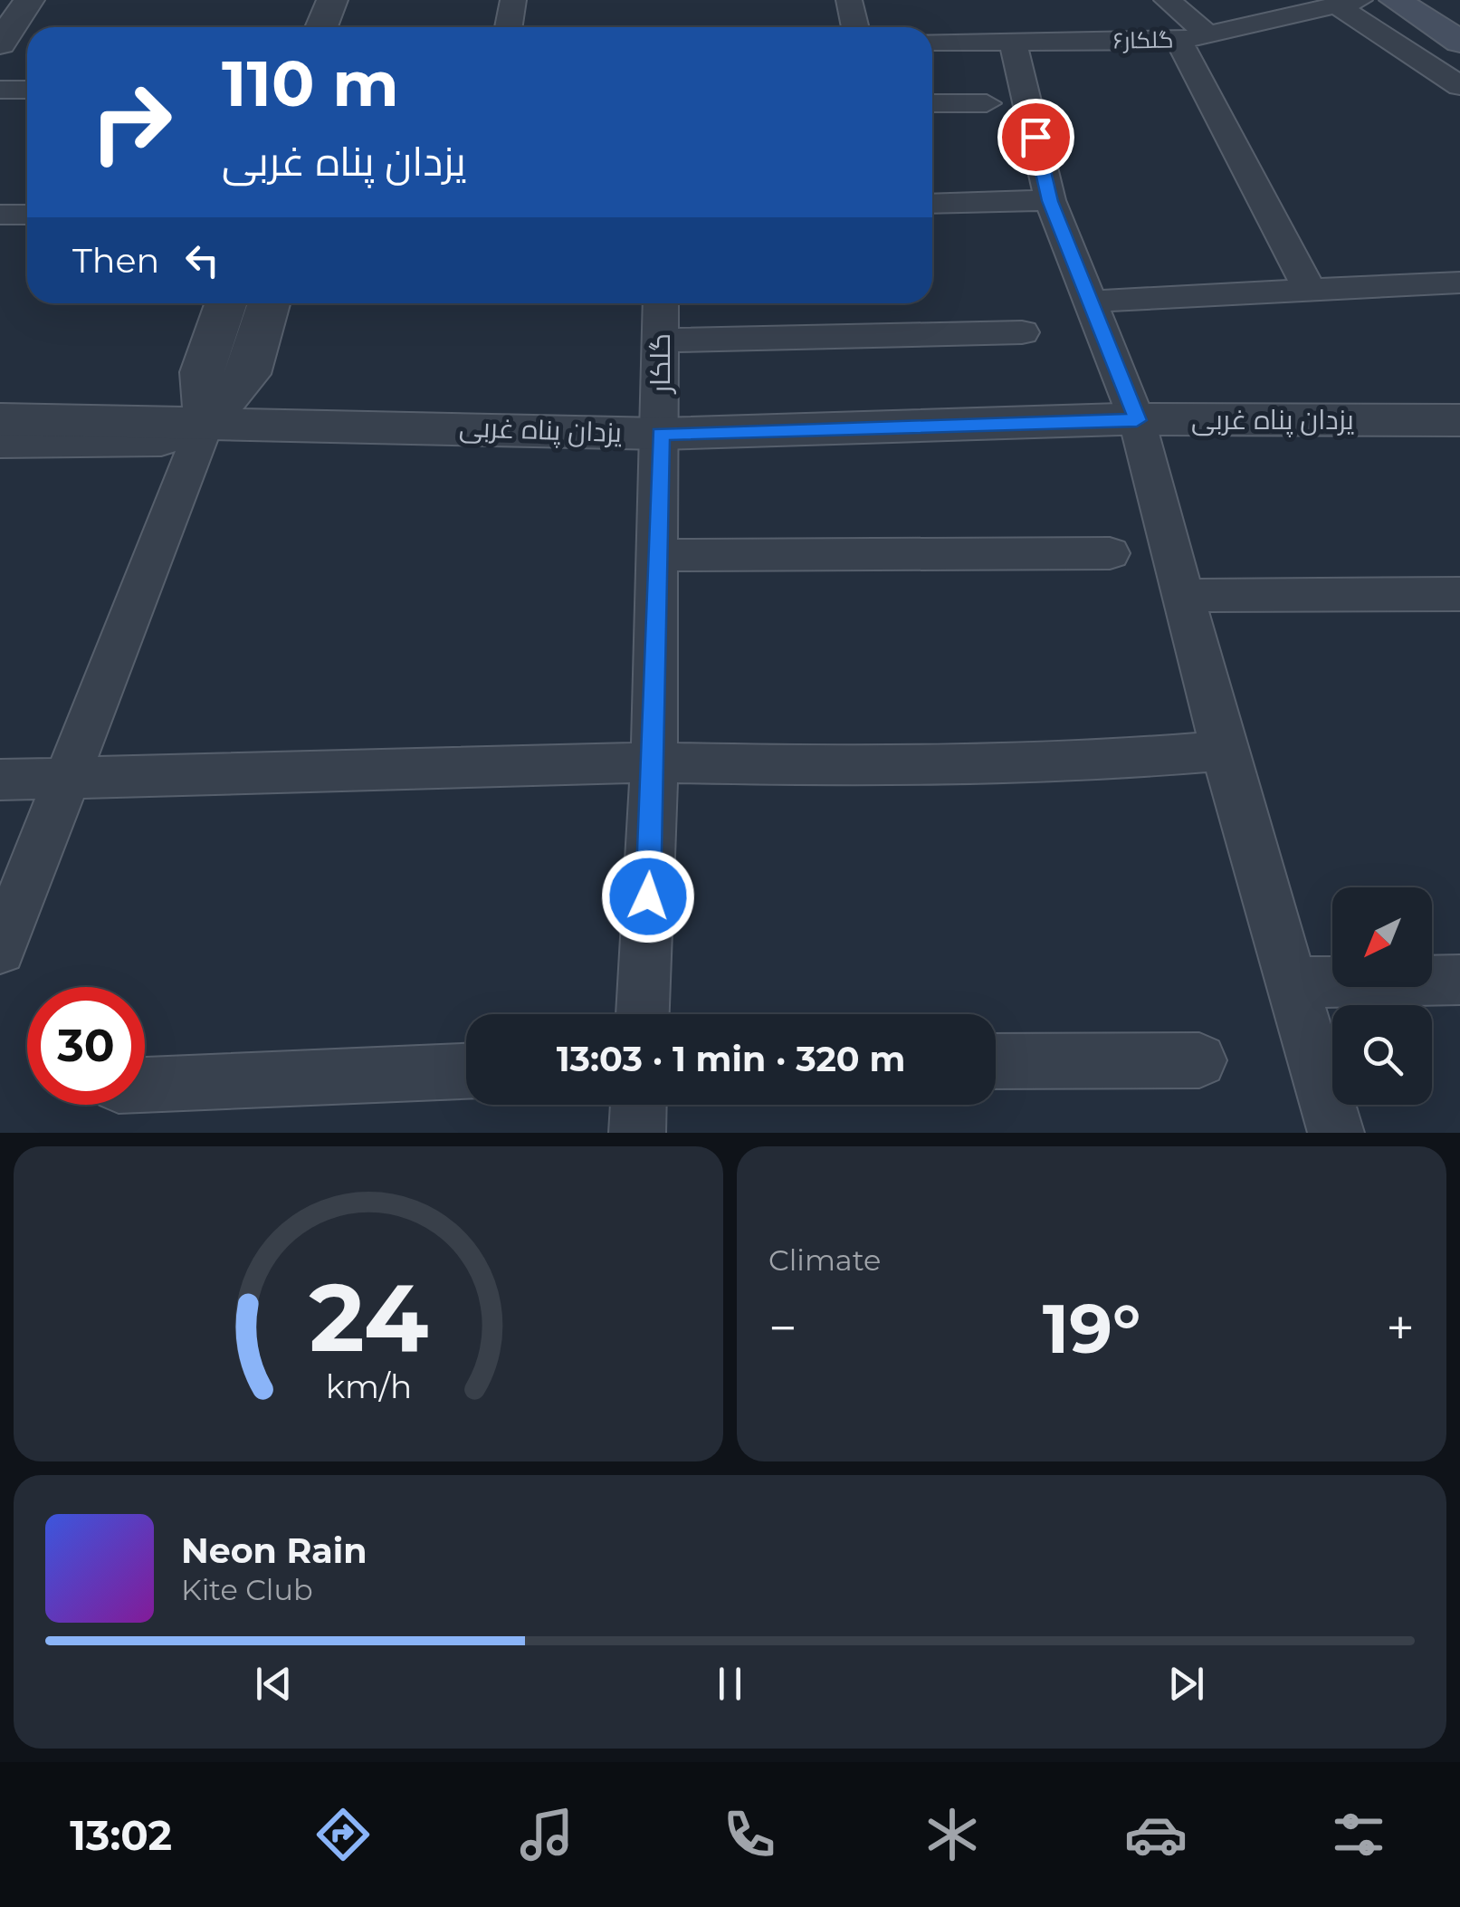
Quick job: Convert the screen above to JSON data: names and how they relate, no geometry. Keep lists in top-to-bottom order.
{
  "streets": {
    "street": ["گلکار۶", "گلکار", "یزدان پناه غربی"]
  },
  "crossings": [
    ["گلکار", "یزدان پناه غربی"]
  ],
  "north": "bottom left",
  "page": {
    "turn": ["110 m", "یزدان پناه غربی"],
    "then": "Then",
    "limit": "30",
    "trip": "13:03 · 1 min · 320 m",
    "tile": "Climate",
    "heat": ["−", "19°", "+"],
    "song": ["Neon Rain", "Kite Club"],
    "tabs": "13:02",
    "gauge": ["24", "km/h"]
  }
}
